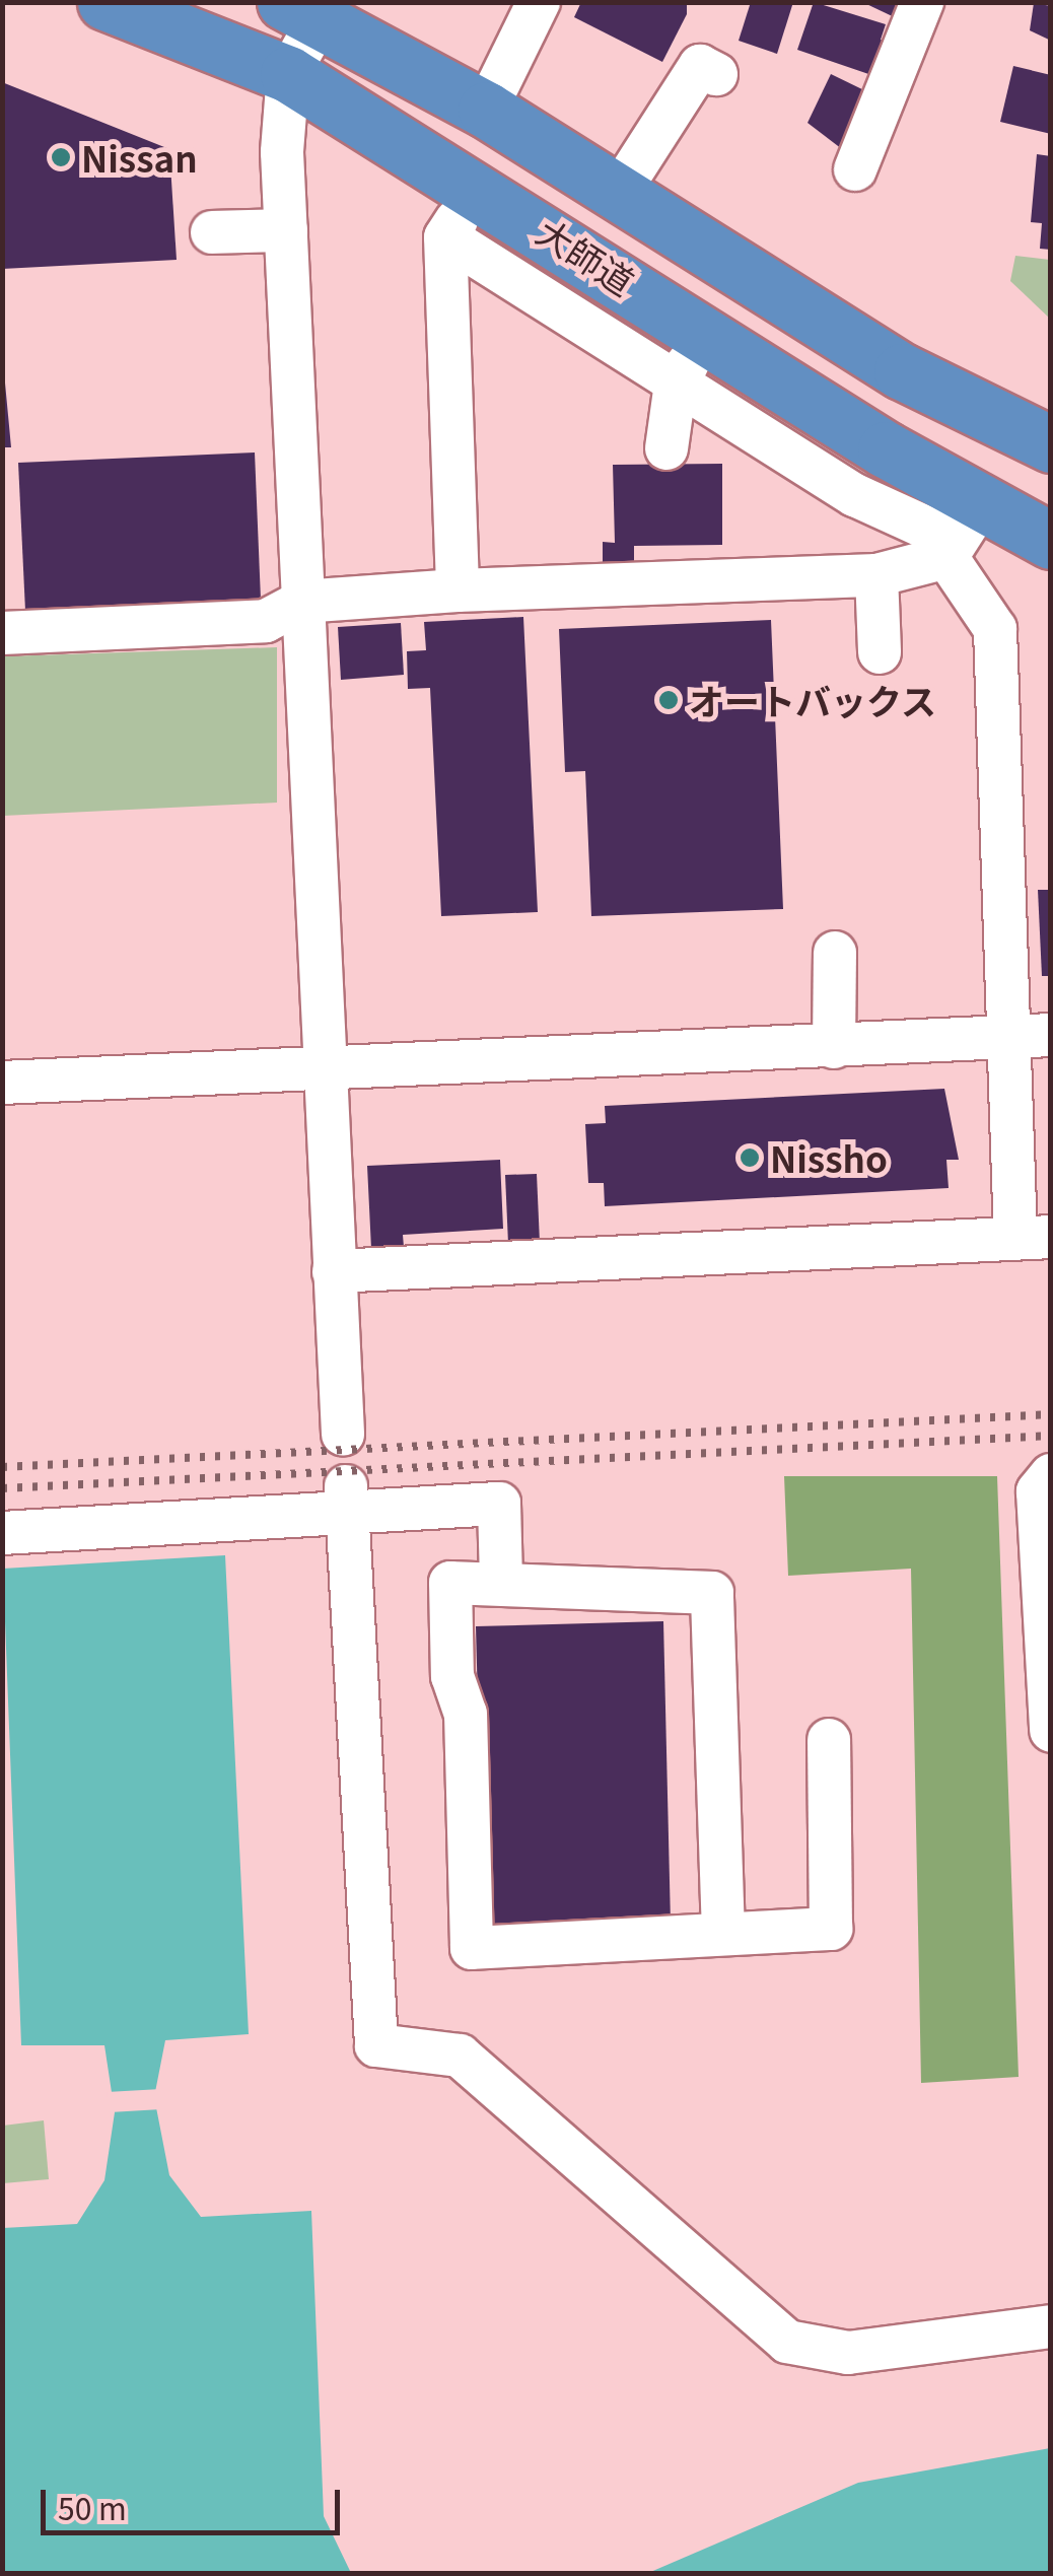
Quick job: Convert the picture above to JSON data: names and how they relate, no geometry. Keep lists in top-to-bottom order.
{
  "streets": {
    "highway": ["大師道"]
  },
  "places": ["Nissan", "オートバックス", "Nissho"],
  "scale_bar": "50 m"
}
